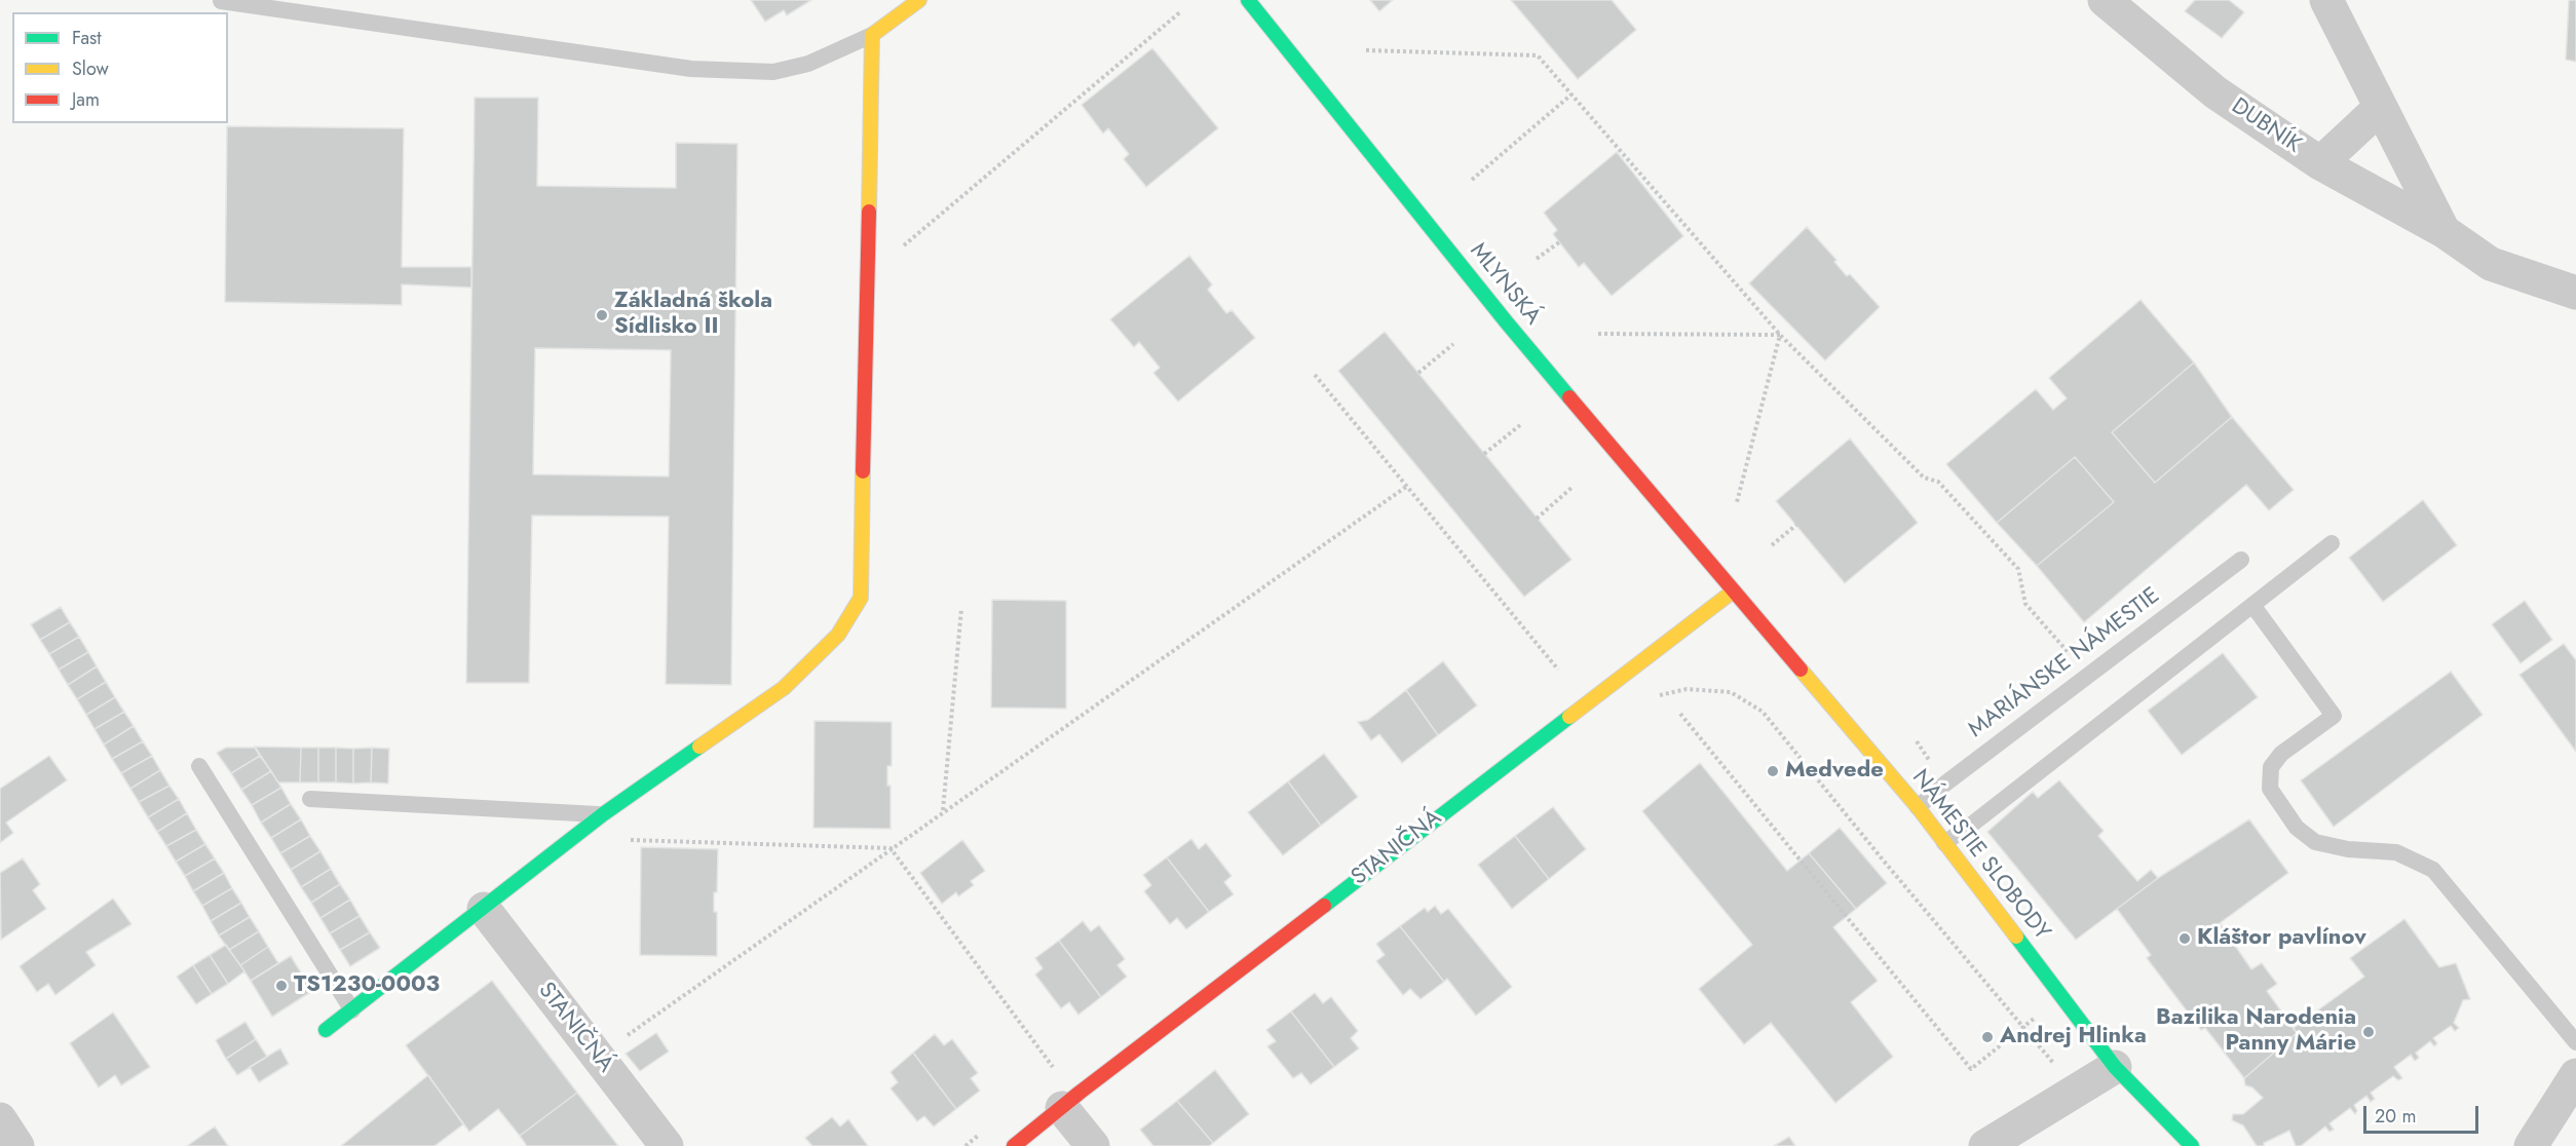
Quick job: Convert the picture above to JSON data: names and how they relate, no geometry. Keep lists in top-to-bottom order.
{
  "streets": {
    "street": [
      "DUBNÍK",
      "MLYNSKÁ",
      "STANIČNÁ",
      "NÁMESTIE SLOBODY"
    ],
    "lane": ["MARIÁNSKE NÁMESTIE"]
  },
  "crossings": [
    ["MLYNSKÁ", "STANIČNÁ"],
    ["MLYNSKÁ", "NÁMESTIE SLOBODY"],
    ["MARIÁNSKE NÁMESTIE", "NÁMESTIE SLOBODY"],
    ["STANIČNÁ", "NÁMESTIE SLOBODY"]
  ],
  "places": [
    "Základná škola Sídlisko II",
    "Medvede",
    "Kláštor pavlínov",
    "TS1230-0003",
    "Bazilika Narodenia Panny Márie",
    "Andrej Hlinka"
  ],
  "legend": ["Fast", "Slow", "Jam"],
  "scale_bar": "20 m"
}
